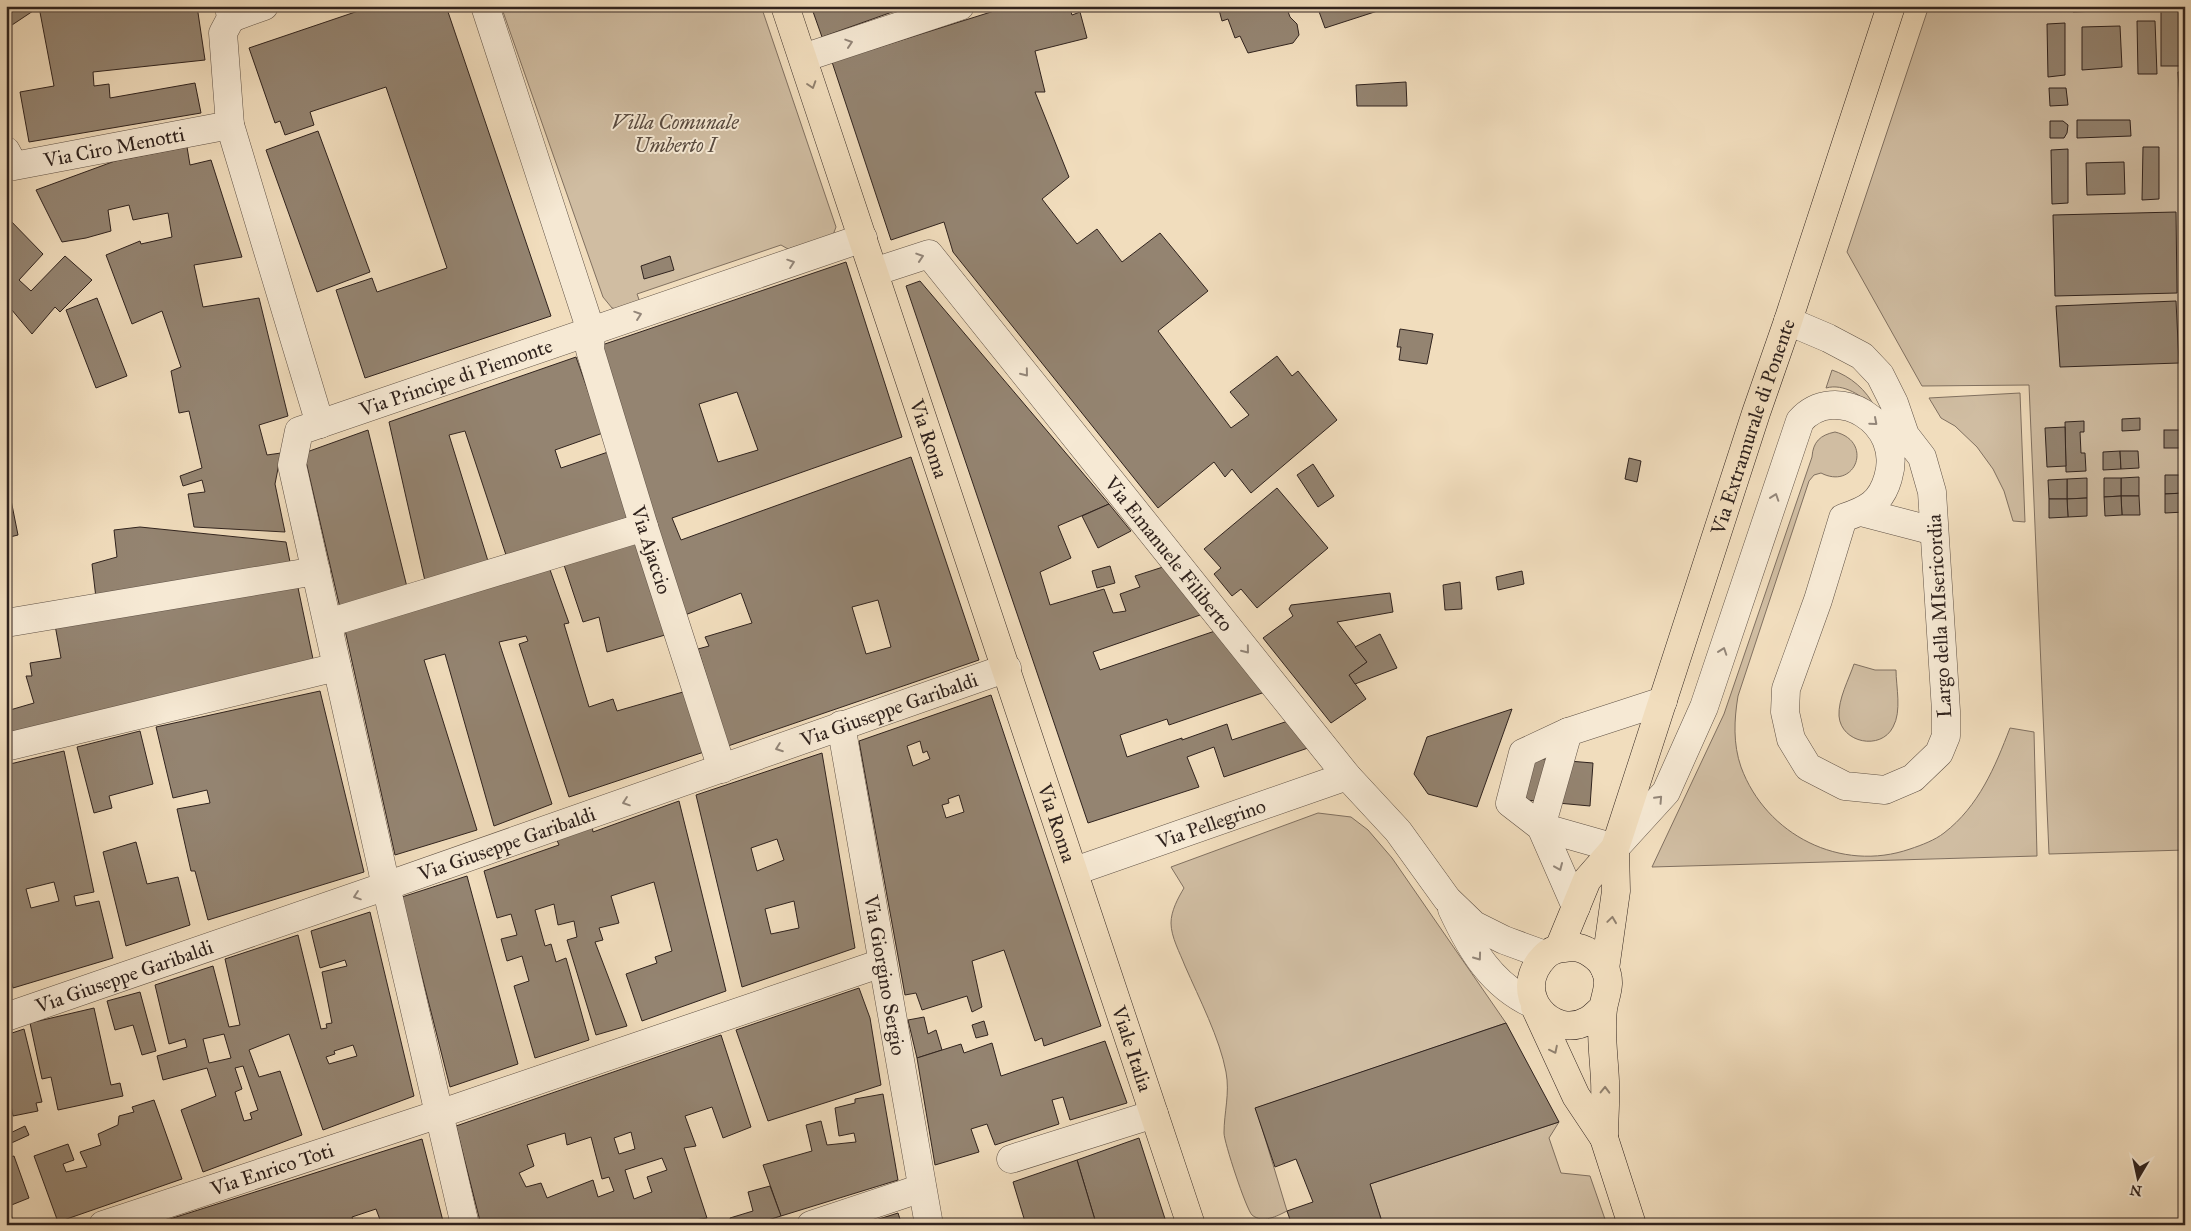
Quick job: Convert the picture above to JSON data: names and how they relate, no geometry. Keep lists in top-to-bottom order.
{
  "streets": {
    "main road": ["Via Extramurale di Ponente", "Via Roma", "Viale Italia"],
    "street": [
      "Via Ciro Menotti",
      "Via Principe di Piemonte",
      "Via Ajaccio",
      "Via Emanuele Filiberto",
      "Largo della MIsericordia",
      "Via Giuseppe Garibaldi",
      "Via Pellegrino",
      "Via Giorgino Sergio",
      "Via Enrico Toti"
    ]
  },
  "crossings": [
    ["Via Principe di Piemonte", "Via Ajaccio"],
    ["Via Extramurale di Ponente", "Largo della MIsericordia"],
    ["Via Roma", "Via Emanuele Filiberto"],
    ["Via Roma", "Via Giuseppe Garibaldi"],
    ["Via Roma", "Via Pellegrino"],
    ["Via Roma", "Viale Italia"],
    ["Via Ajaccio", "Via Giuseppe Garibaldi"],
    ["Via Emanuele Filiberto", "Via Pellegrino"],
    ["Via Giuseppe Garibaldi", "Via Giorgino Sergio"],
    ["Via Pellegrino", "Viale Italia"],
    ["Via Giorgino Sergio", "Via Enrico Toti"]
  ],
  "one_way": ["Via Emanuele Filiberto", "Via Giuseppe Garibaldi"],
  "parks": ["Villa Comunale Umberto I"],
  "north": "bottom"
}
